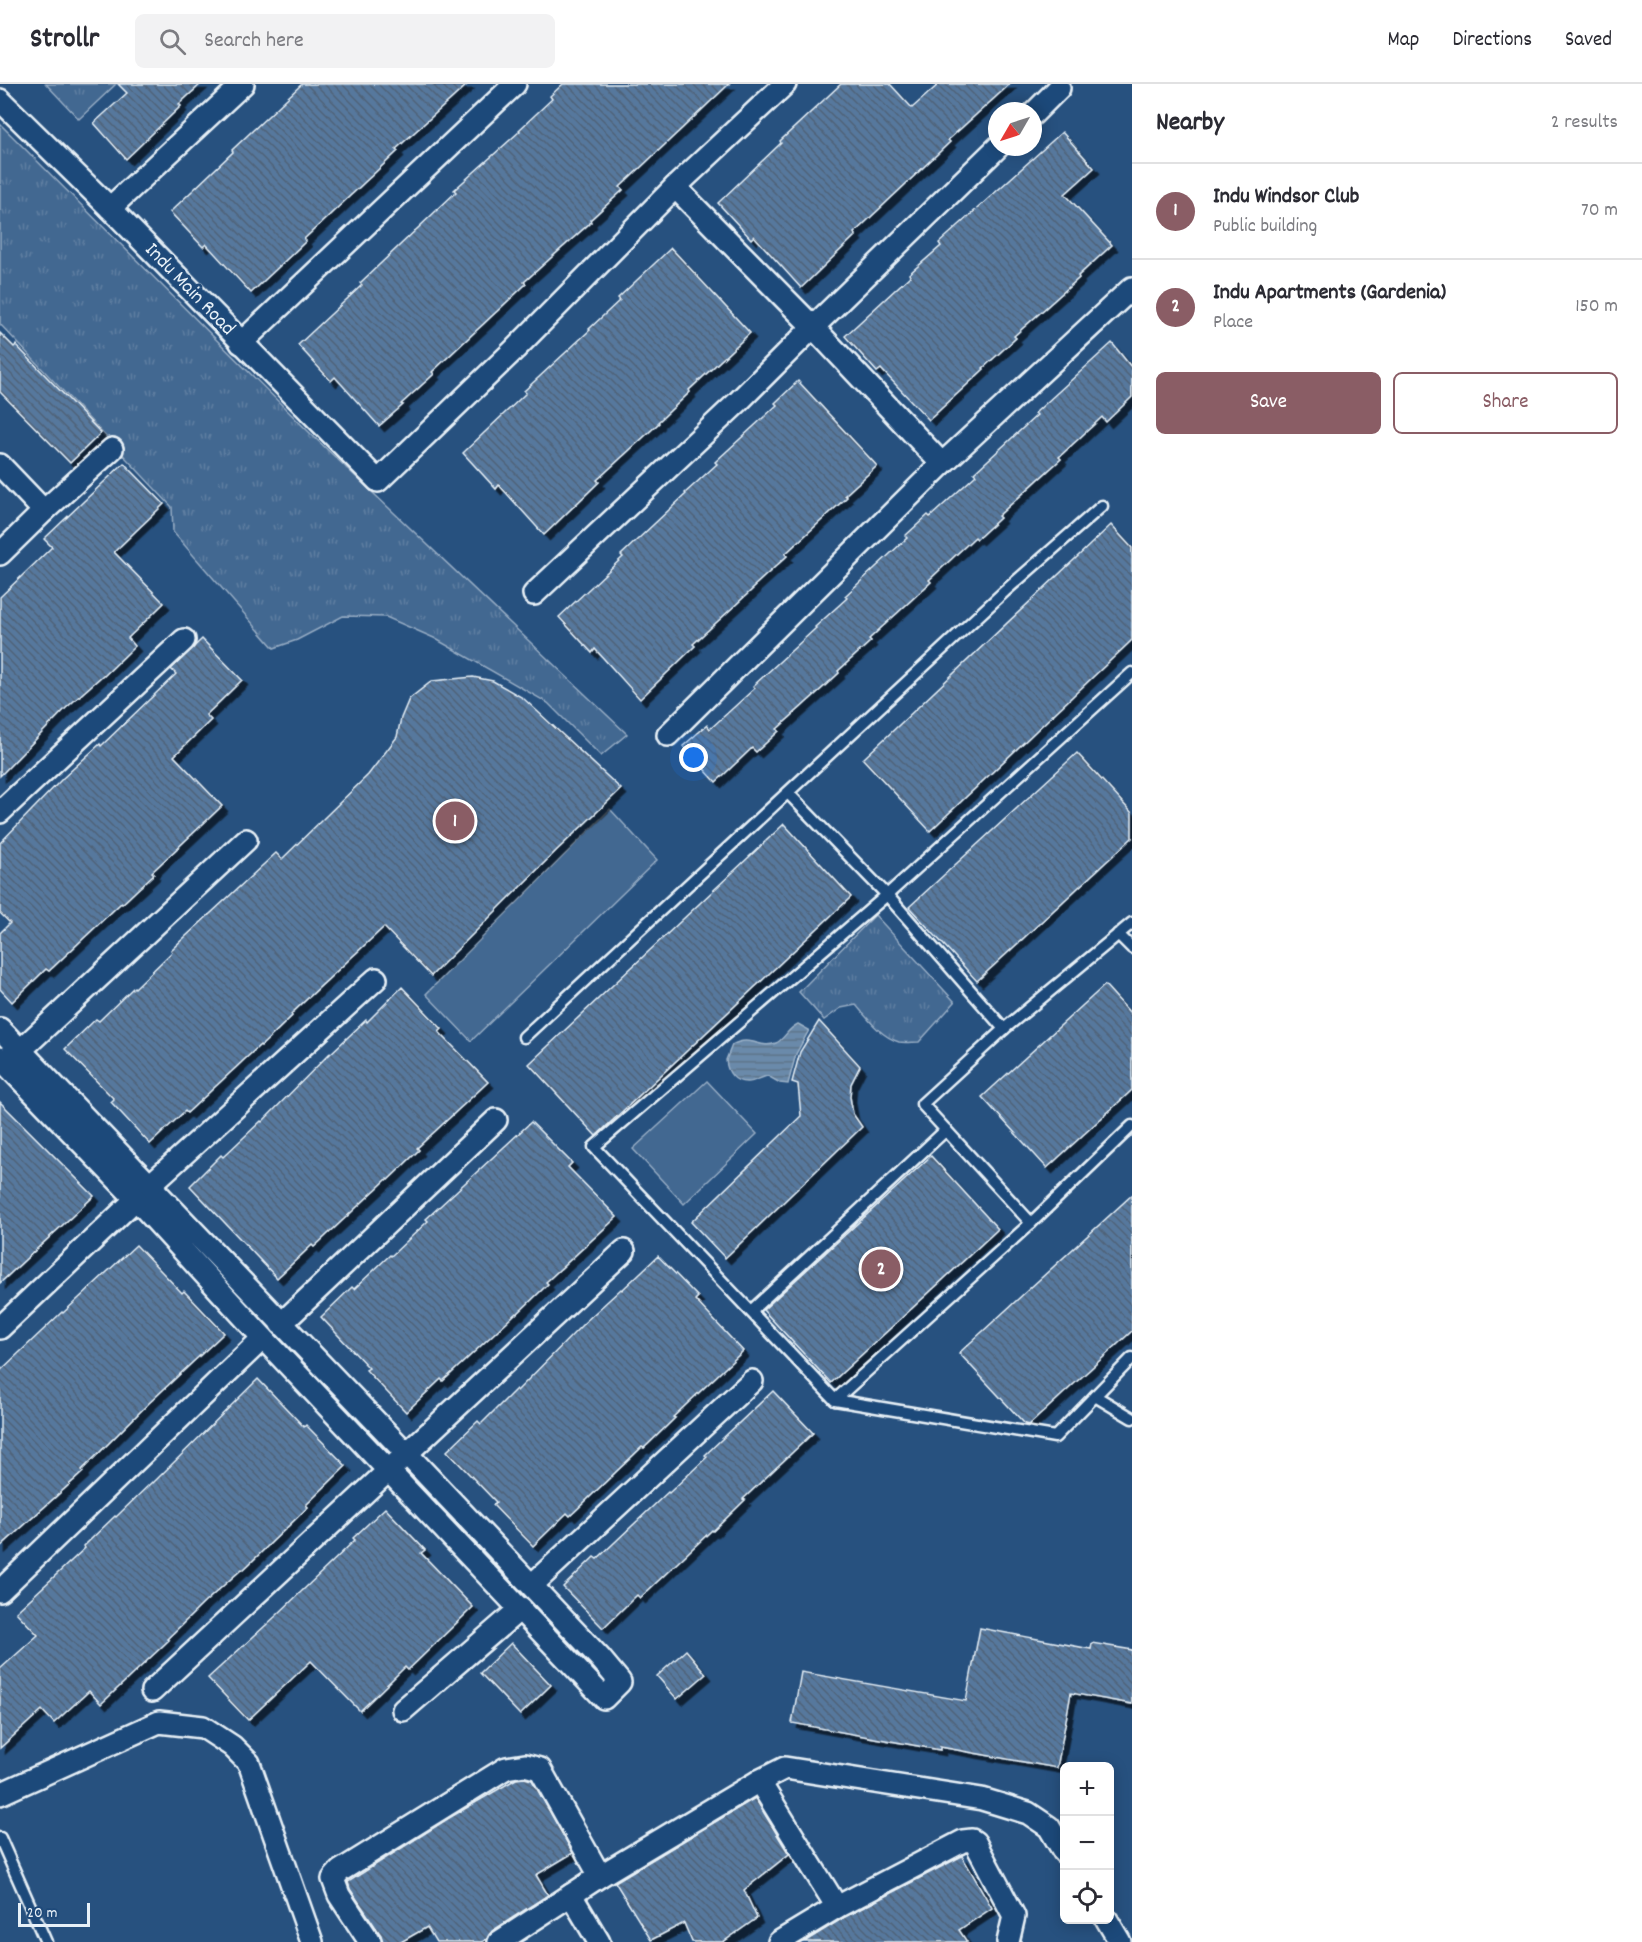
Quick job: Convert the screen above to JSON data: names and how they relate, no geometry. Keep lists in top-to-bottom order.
{
  "streets": {
    "street": ["Indu Main Road"]
  },
  "scale_bar": "20 m",
  "north": "bottom left",
  "page": {
    "header": "Strollr",
    "search": "Search here",
    "nav": ["Map", "Directions", "Saved"],
    "heading": ["Nearby", "2 results"],
    "list": [
      {
        "mark": "1",
        "name": "Indu Windsor Club",
        "note": "Public building",
        "value": "70 m"
      },
      {
        "mark": "2",
        "name": "Indu Apartments (Gardenia)",
        "note": "Place",
        "value": "150 m"
      }
    ],
    "buttons": ["Save", "Share"],
    "pins": ["1", "2"],
    "map_buttons": ["+", "−"],
    "scale": "20 m"
  }
}
